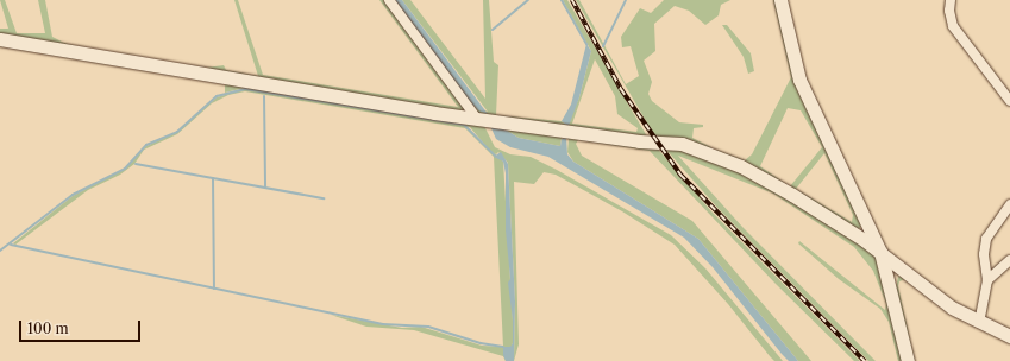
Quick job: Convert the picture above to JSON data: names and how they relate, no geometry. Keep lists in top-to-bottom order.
{
  "scale_bar": "100 m"
}
